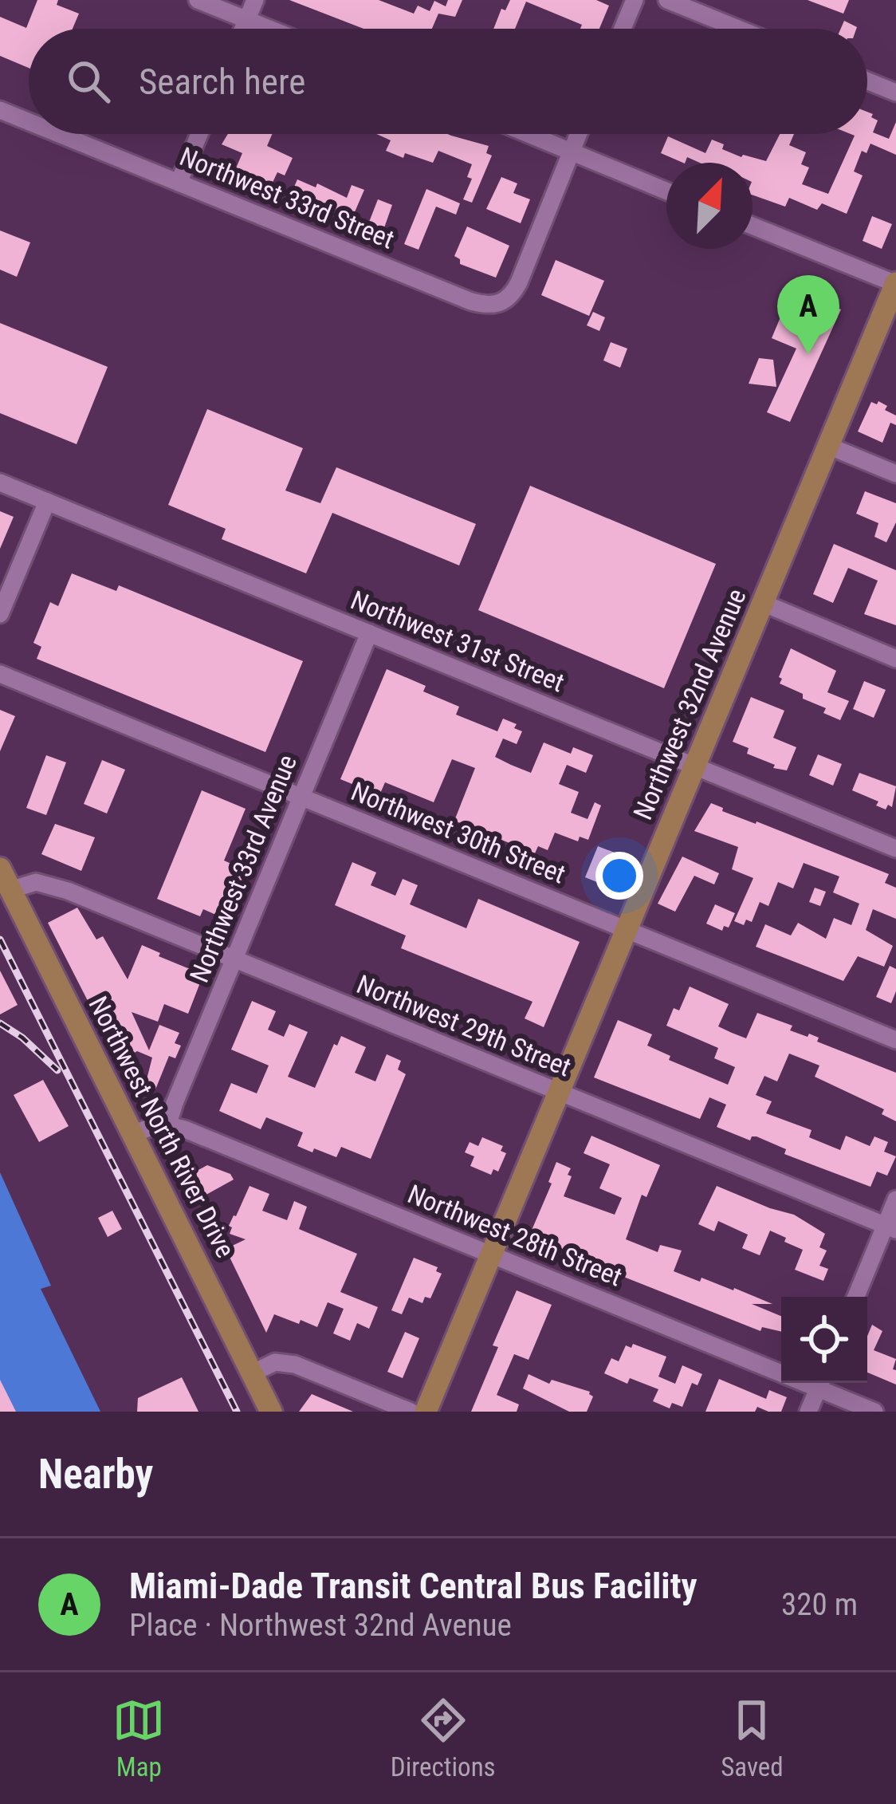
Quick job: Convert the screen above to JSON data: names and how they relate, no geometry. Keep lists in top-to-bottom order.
{
  "streets": {
    "main road": ["Northwest 32nd Avenue", "Northwest North River Drive"],
    "street": [
      "Northwest 33rd Street",
      "Northwest 31st Street",
      "Northwest 30th Street",
      "Northwest 33rd Avenue",
      "Northwest 29th Street",
      "Northwest 28th Street"
    ]
  },
  "crossings": [
    ["Northwest 31st Street", "Northwest 32nd Avenue"],
    ["Northwest 31st Street", "Northwest 33rd Avenue"],
    ["Northwest 32nd Avenue", "Northwest 30th Street"],
    ["Northwest 32nd Avenue", "Northwest 29th Street"],
    ["Northwest 32nd Avenue", "Northwest 28th Street"],
    ["Northwest 30th Street", "Northwest 33rd Avenue"],
    ["Northwest 33rd Avenue", "Northwest 29th Street"],
    ["Northwest 33rd Avenue", "Northwest 28th Street"],
    ["Northwest 29th Street", "Northwest North River Drive"]
  ],
  "north": "top right",
  "page": {
    "search": "Search here",
    "pins": "A",
    "heading": "Nearby",
    "list": [
      {
        "mark": "A",
        "name": "Miami-Dade Transit Central Bus Facility",
        "note": "Place · Northwest 32nd Avenue",
        "value": "320 m"
      }
    ],
    "nav": ["Map", "Directions", "Saved"]
  }
}
